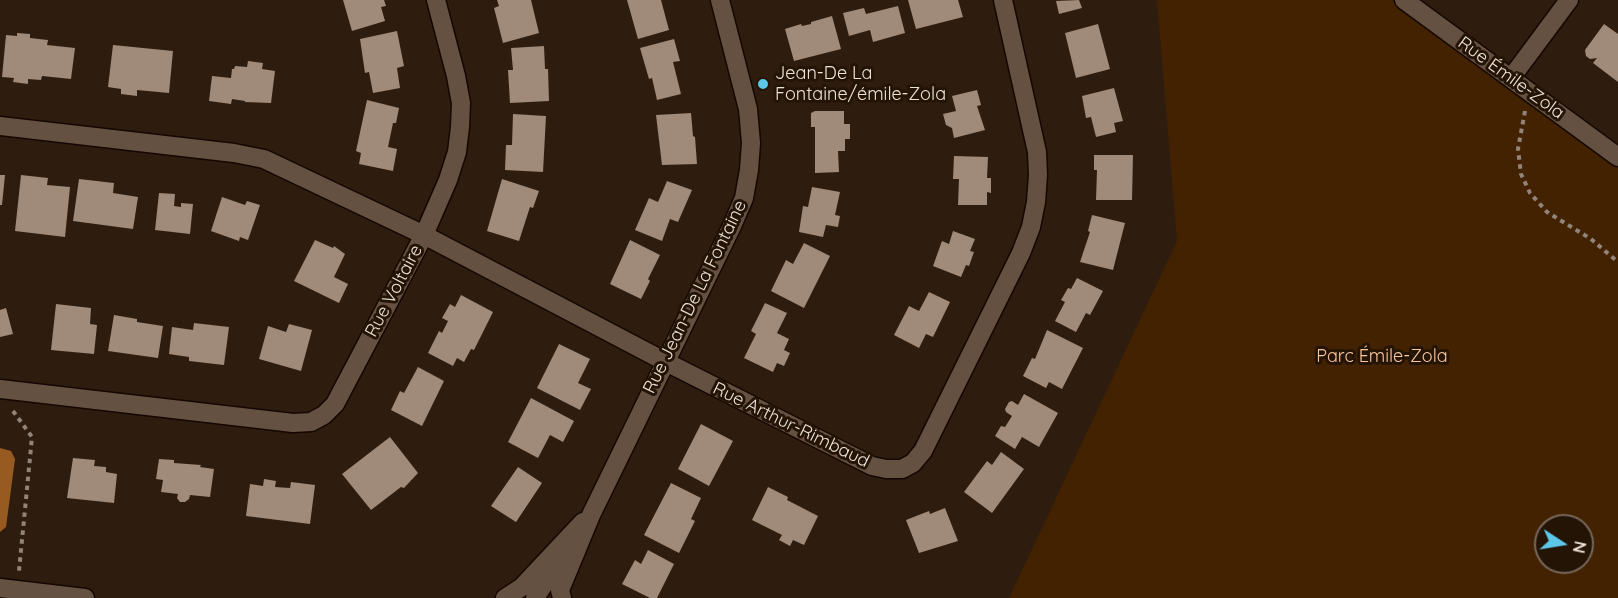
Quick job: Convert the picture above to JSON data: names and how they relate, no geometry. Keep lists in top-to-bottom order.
{
  "streets": {
    "street": [
      "Rue Émile-Zola",
      "Rue Voltaire",
      "Rue Jean-De La Fontaine",
      "Rue Arthur-Rimbaud"
    ]
  },
  "crossings": [
    ["Rue Voltaire", "Rue Arthur-Rimbaud"],
    ["Rue Jean-De La Fontaine", "Rue Arthur-Rimbaud"]
  ],
  "parks": ["Parc Émile-Zola"],
  "places": ["Jean-De La Fontaine/émile-Zola"],
  "north": "right"
}
